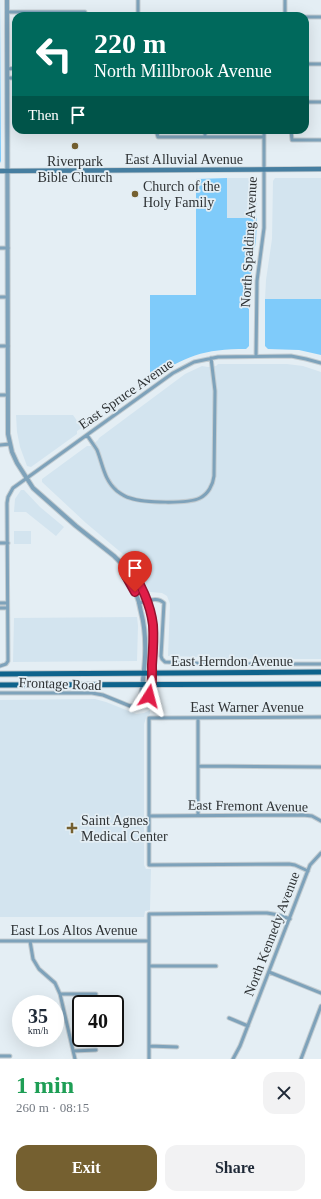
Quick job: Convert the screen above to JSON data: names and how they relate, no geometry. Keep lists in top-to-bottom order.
{
  "streets": {
    "main road": ["East Alluvial Avenue", "East Herndon Avenue"],
    "street": [
      "North Spalding Avenue",
      "East Spruce Avenue",
      "Frontage Road",
      "East Warner Avenue",
      "East Fremont Avenue",
      "East Los Altos Avenue",
      "North Kennedy Avenue"
    ]
  },
  "crossings": [
    ["East Alluvial Avenue", "North Spalding Avenue"],
    ["North Spalding Avenue", "East Spruce Avenue"],
    ["East Warner Avenue", "East Fremont Avenue"],
    ["East Los Altos Avenue", "North Kennedy Avenue"]
  ],
  "places": {
    "other": ["Riverpark Bible Church", "Church of the Holy Family"],
    "health": ["Saint Agnes Medical Center"]
  },
  "page": {
    "turn": ["220 m", "North Millbrook Avenue"],
    "then": "Then",
    "speed": "35 km/h",
    "limit": "40",
    "heading": ["1 min", "260 m · 08:15"],
    "buttons": ["Exit", "Share"]
  }
}
